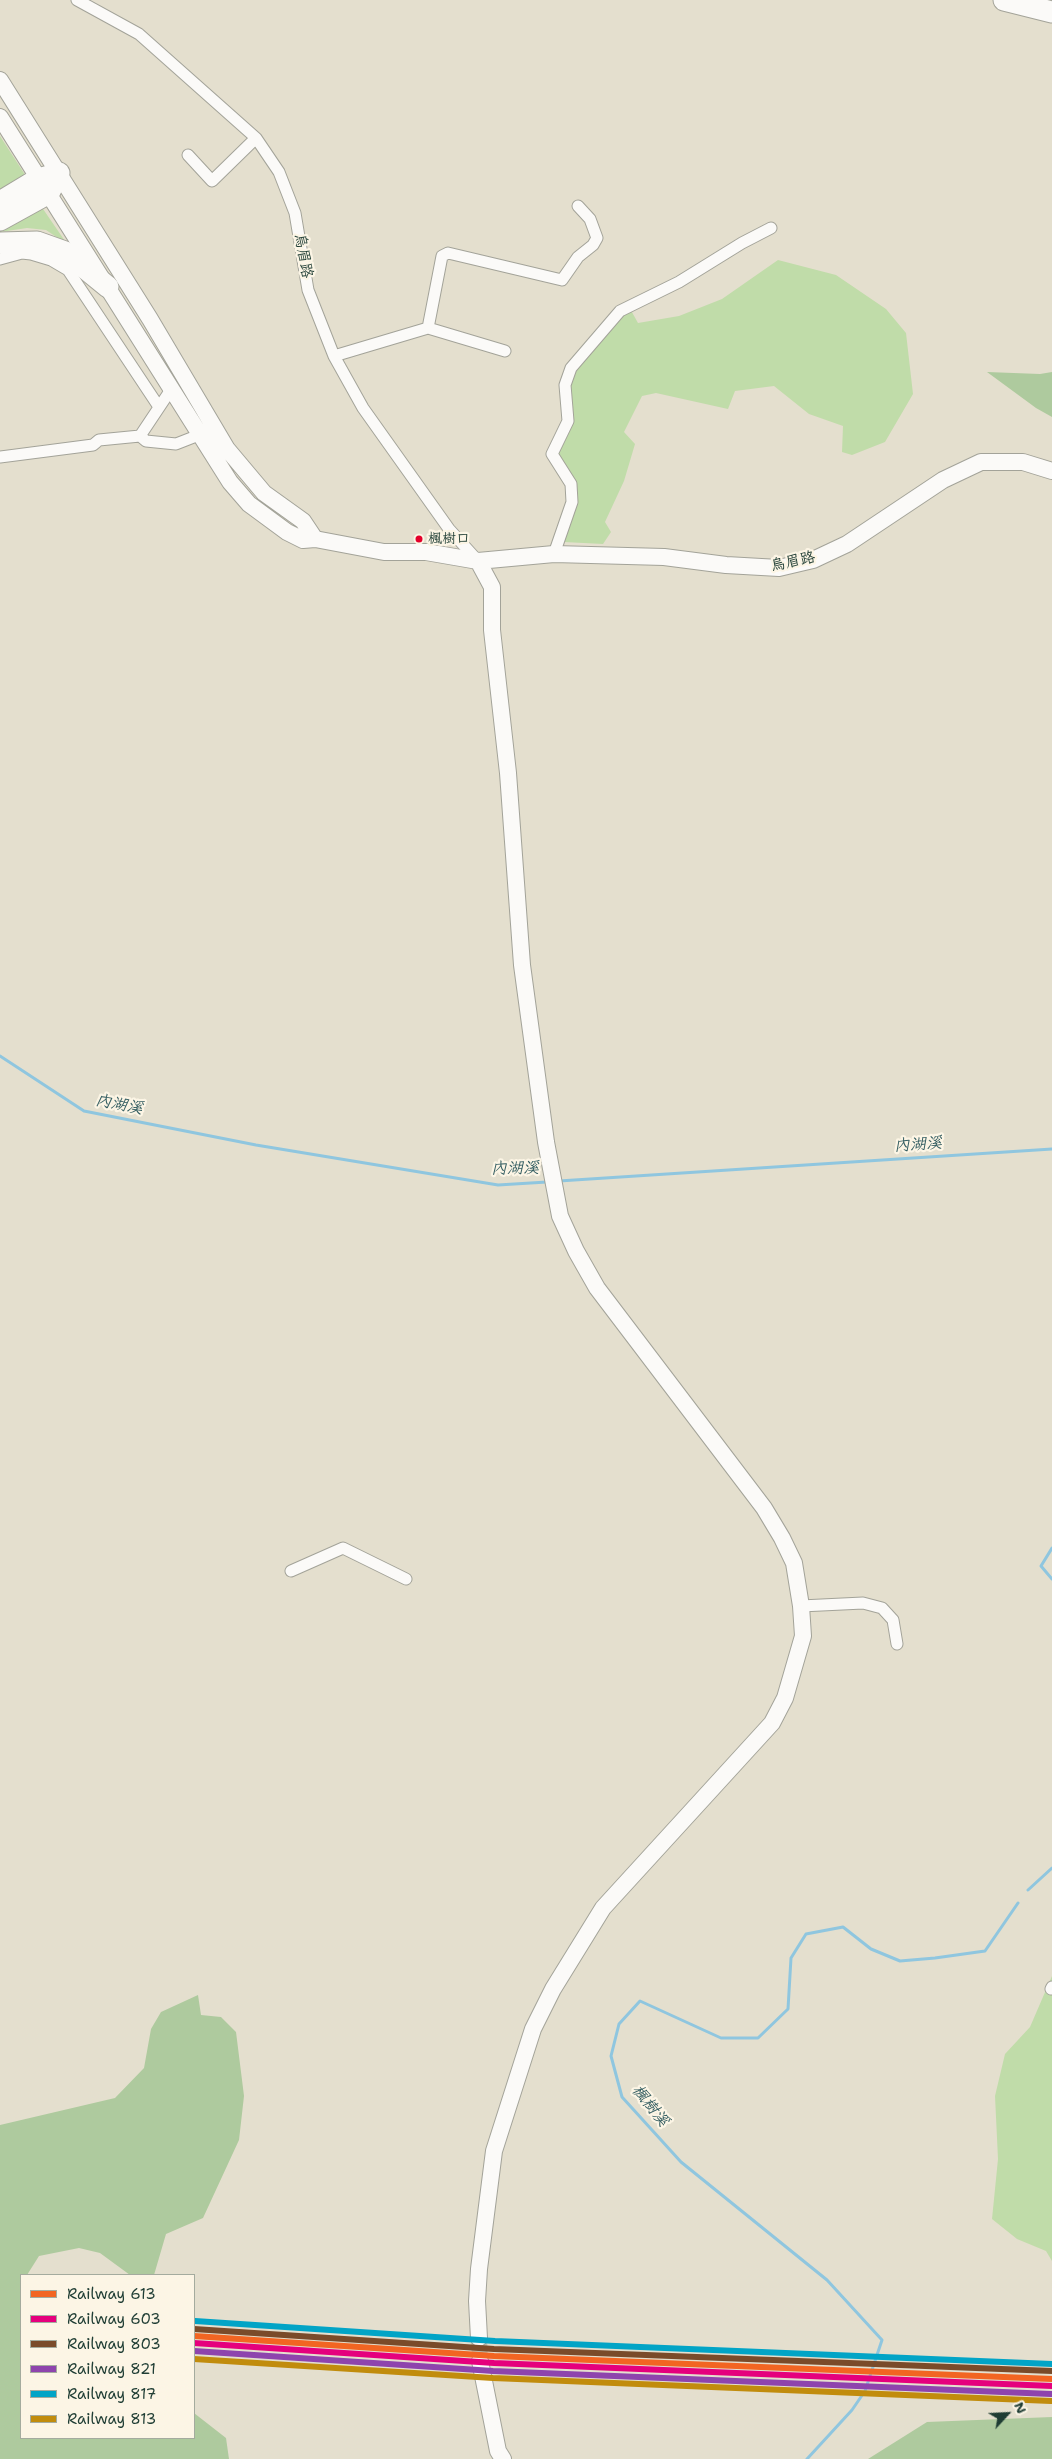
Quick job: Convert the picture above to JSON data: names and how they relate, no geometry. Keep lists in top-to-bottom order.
{
  "streets": {
    "street": ["烏眉路"]
  },
  "water": ["內湖溪", "楓樹溪"],
  "places": ["楓樹口"],
  "lines": [
    "rail line 817",
    "rail line 803",
    "rail line 613",
    "rail line 603",
    "rail line 821",
    "rail line 813"
  ],
  "legend": [
    "Railway 613",
    "Railway 603",
    "Railway 803",
    "Railway 821",
    "Railway 817",
    "Railway 813"
  ],
  "north": "top right"
}
